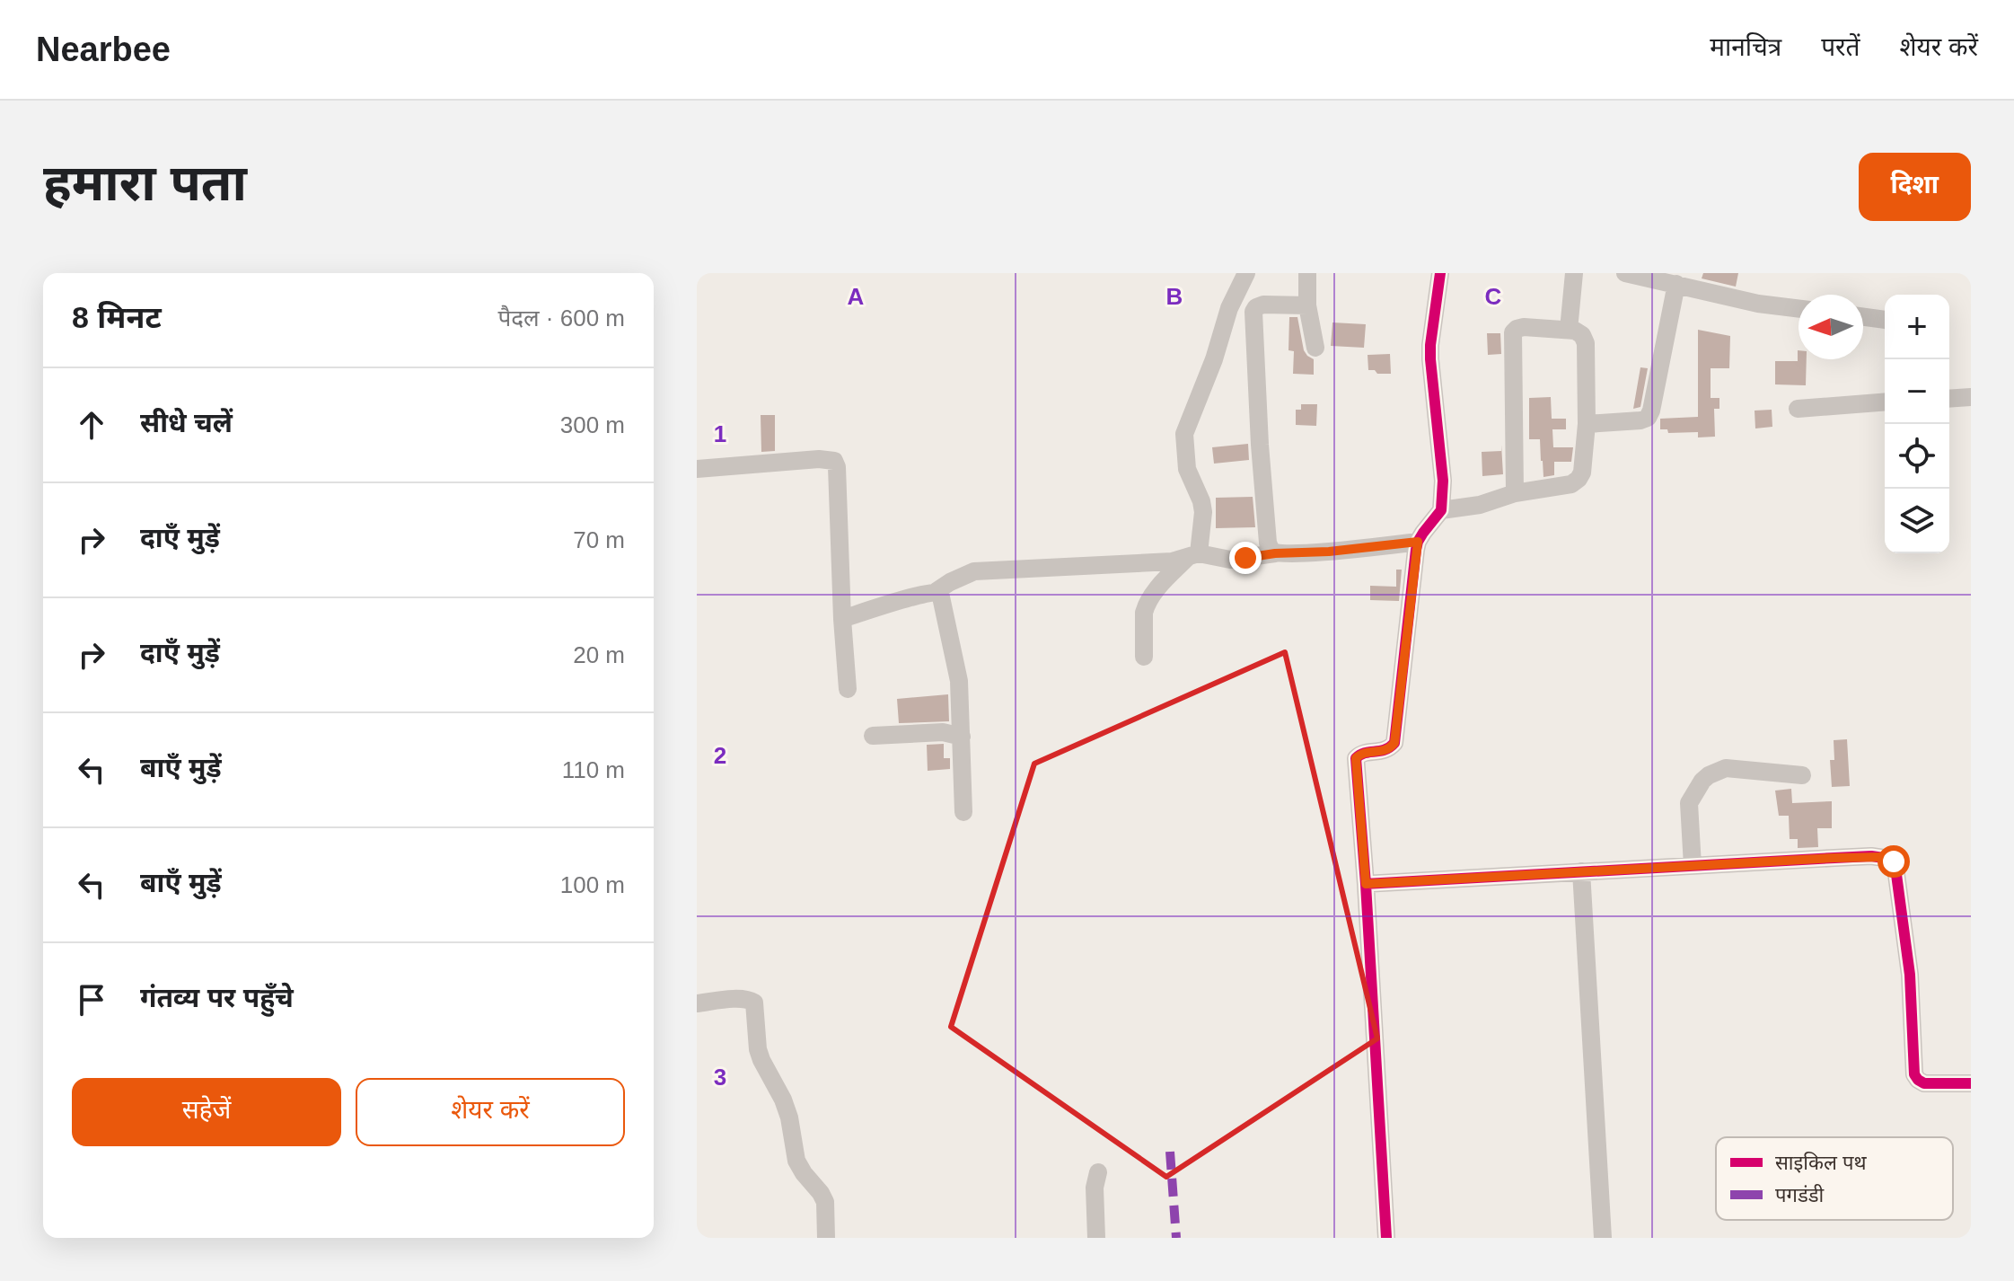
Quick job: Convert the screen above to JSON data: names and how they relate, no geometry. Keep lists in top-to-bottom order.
{
  "legend": ["साइकिल पथ", "पगडंडी"],
  "north": "left",
  "page": {
    "header": "Nearbee",
    "nav": ["मानचित्र", "परतें", "शेयर करें"],
    "buttons": [
      "दिशा",
      ["सहेजें", "शेयर करें"]
    ],
    "title": "हमारा पता",
    "heading": ["8 मिनट", "पैदल · 600 m"],
    "map_buttons": ["+", "−"],
    "list": [
      ["सीधे चलें", "300 m"],
      ["दाएँ मुड़ें", "70 m"],
      ["दाएँ मुड़ें", "20 m"],
      ["बाएँ मुड़ें", "110 m"],
      ["बाएँ मुड़ें", "100 m"],
      "गंतव्य पर पहुँचे"
    ]
  },
  "grid": {
    "columns": ["A", "B", "C"],
    "rows": ["1", "2", "3"]
  }
}
